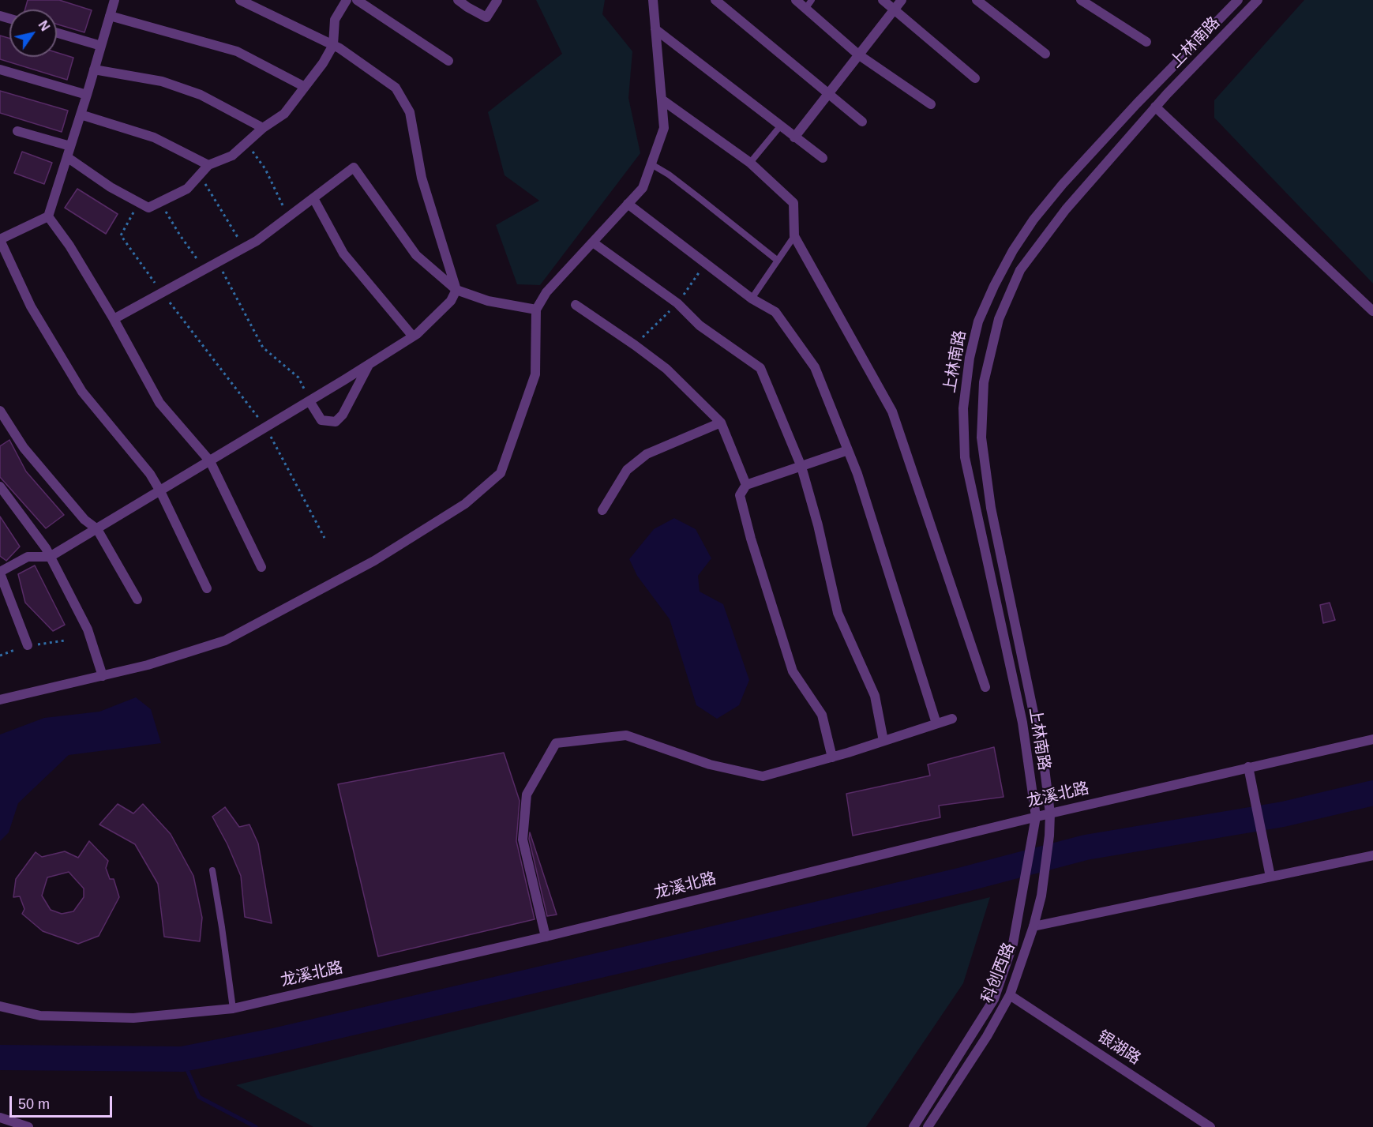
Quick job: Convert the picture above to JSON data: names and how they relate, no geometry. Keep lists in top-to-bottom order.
{
  "streets": {
    "street": [
      "上林南路",
      "龙溪北路",
      "科创西路",
      "银湖路"
    ]
  },
  "crossings": [
    ["上林南路", "龙溪北路"],
    ["上林南路", "科创西路"],
    ["龙溪北路", "科创西路"],
    ["科创西路", "银湖路"]
  ],
  "scale_bar": "50 m",
  "north": "top right"
}
